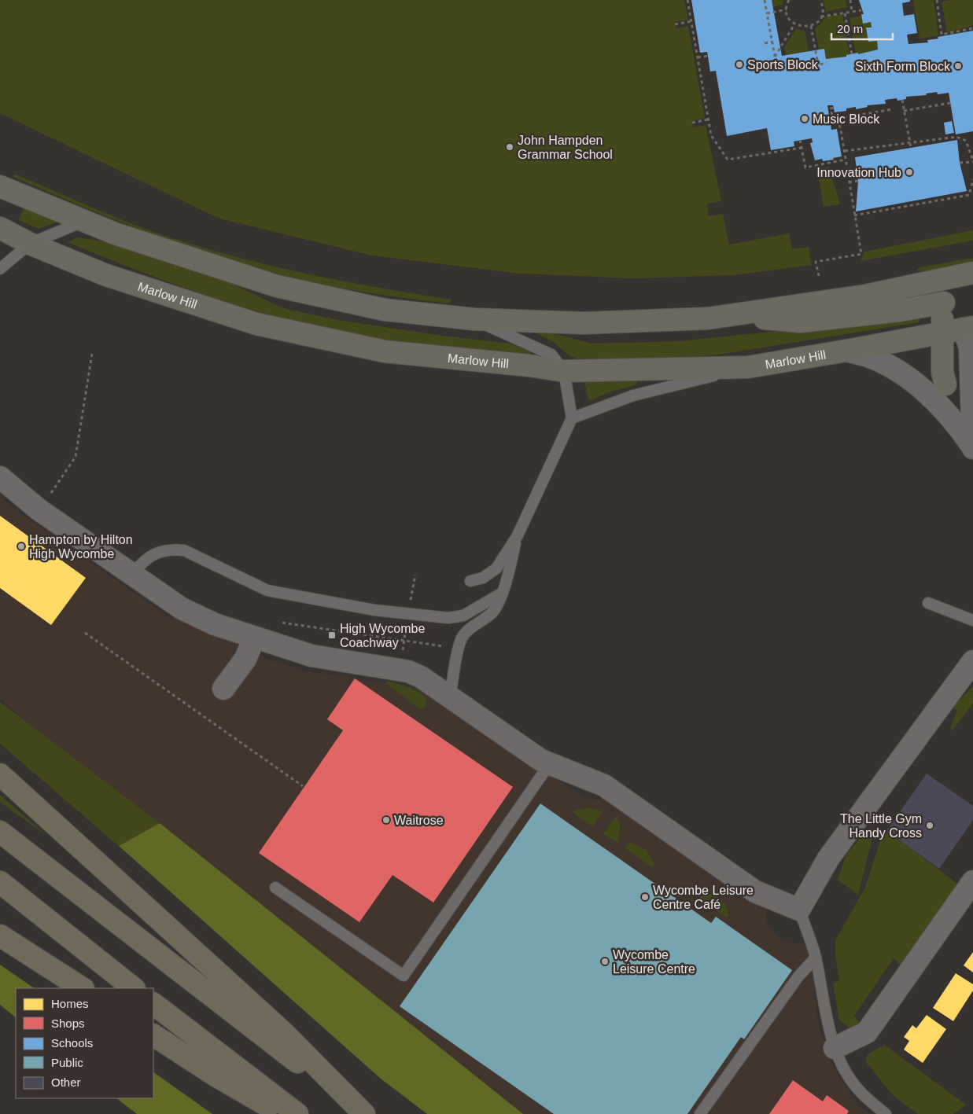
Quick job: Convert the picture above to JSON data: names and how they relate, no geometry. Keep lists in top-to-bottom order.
{
  "streets": {
    "main road": ["Marlow Hill"]
  },
  "places": {
    "other": [
      "Sports Block",
      "Sixth Form Block",
      "Music Block",
      "John Hampden Grammar School",
      "Innovation Hub",
      "Hampton by Hilton High Wycombe",
      "Waitrose",
      "The Little Gym Handy Cross",
      "Wycombe Leisure Centre Café",
      "Wycombe Leisure Centre"
    ],
    "transit": ["High Wycombe Coachway"]
  },
  "legend": [
    "Homes",
    "Shops",
    "Schools",
    "Public",
    "Other"
  ],
  "scale_bar": "20 m"
}
